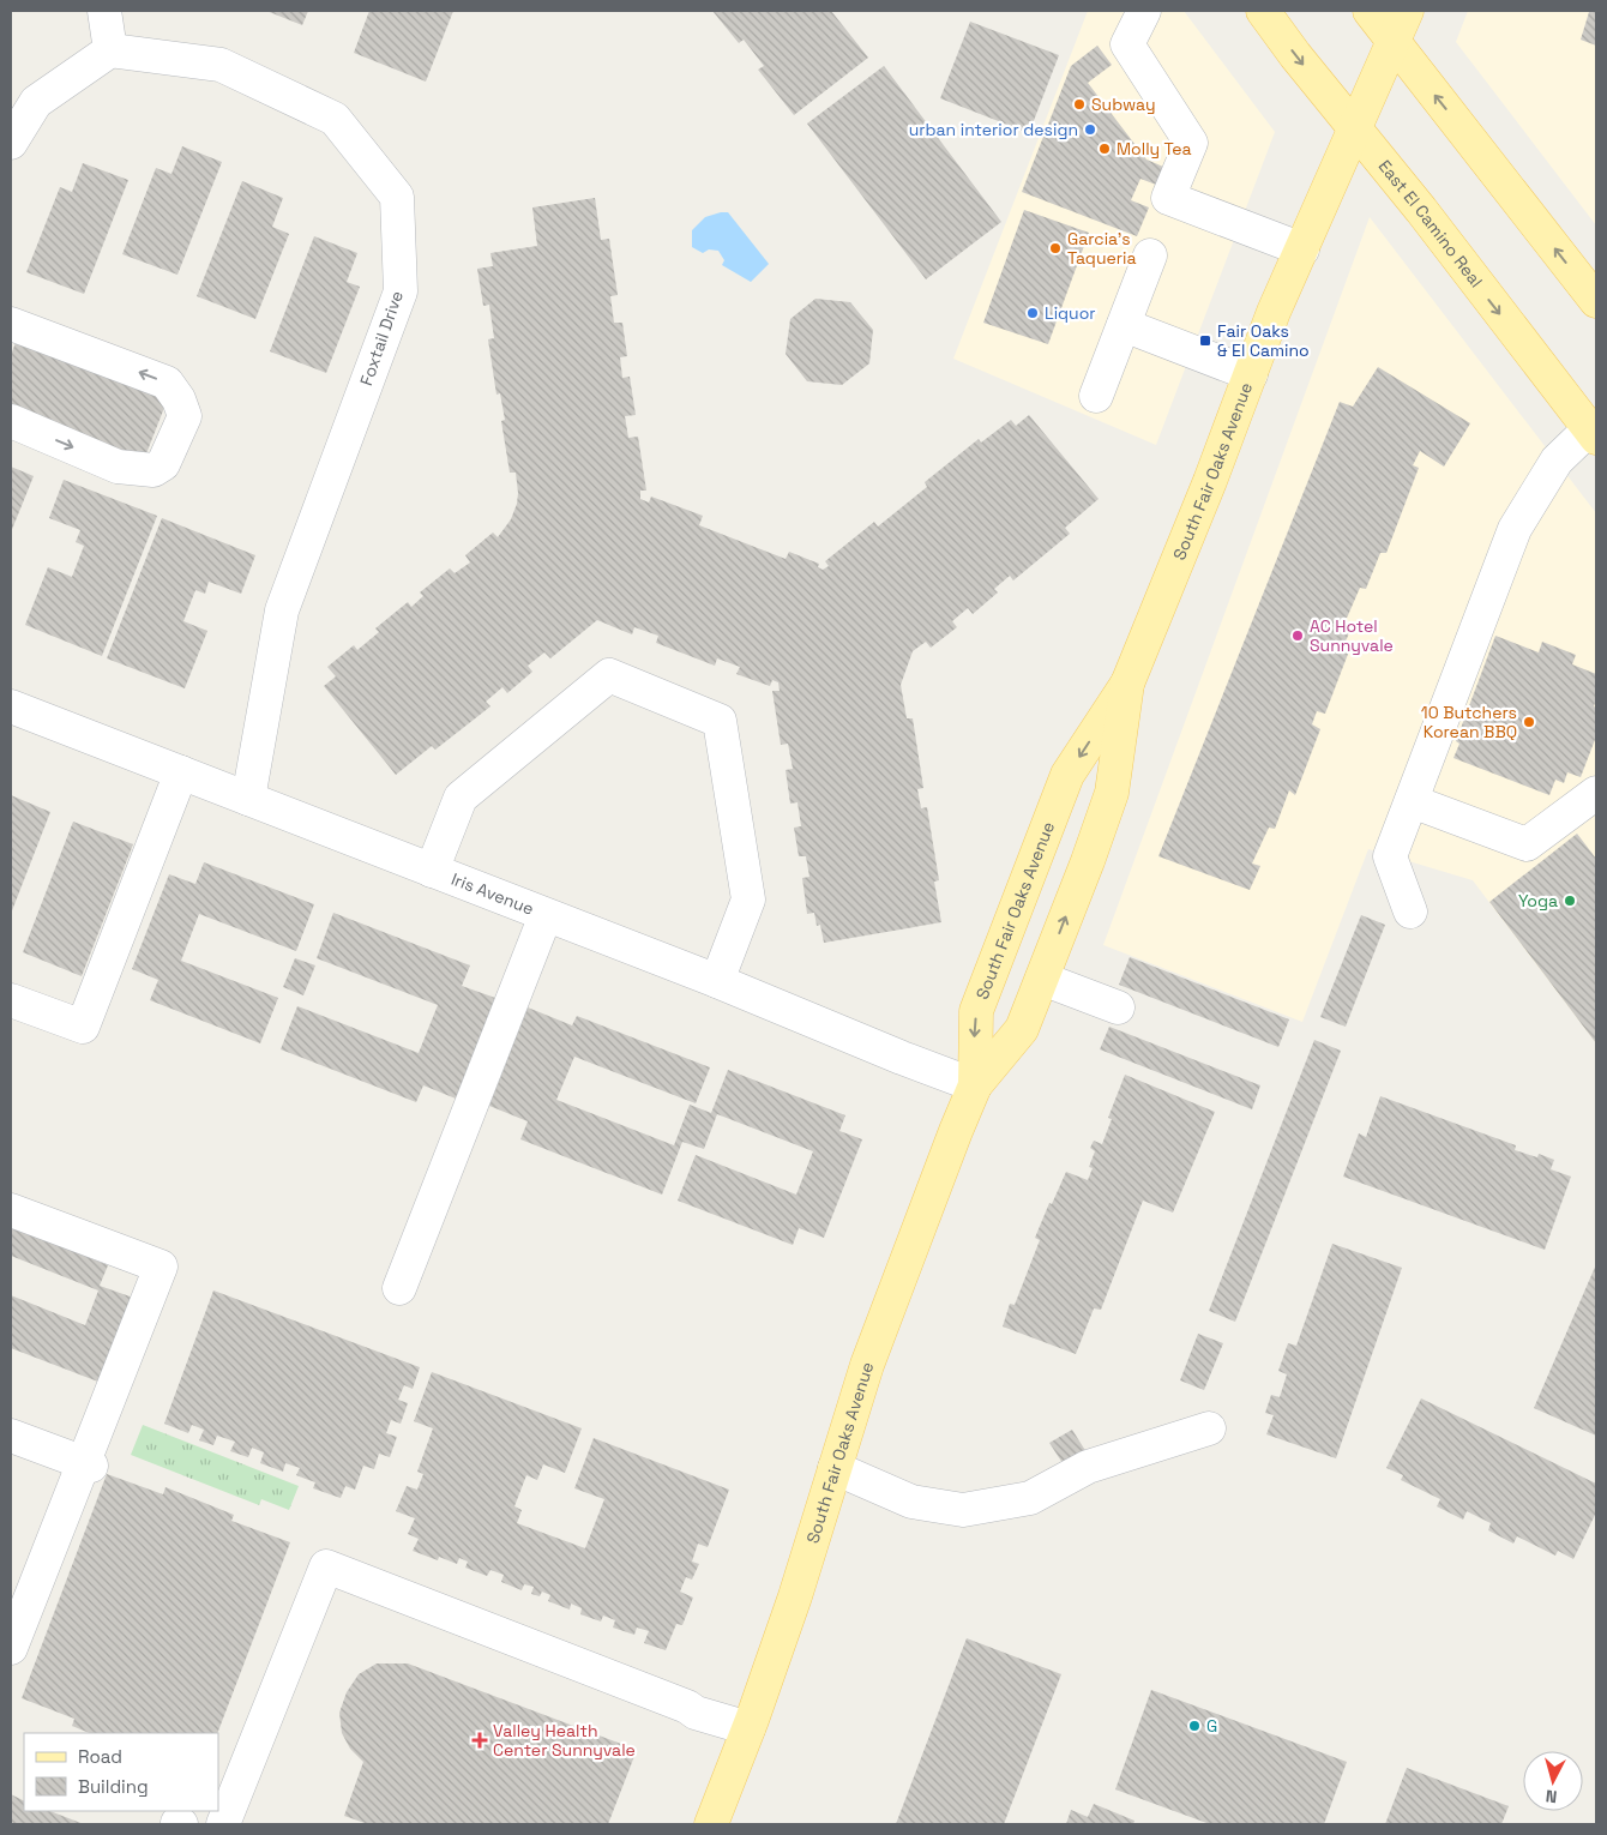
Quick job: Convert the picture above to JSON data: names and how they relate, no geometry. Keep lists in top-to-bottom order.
{
  "streets": {
    "main road": ["East El Camino Real", "South Fair Oaks Avenue"],
    "street": ["Foxtail Drive", "Iris Avenue"]
  },
  "crossings": [
    ["East El Camino Real", "South Fair Oaks Avenue"],
    ["Foxtail Drive", "Iris Avenue"],
    ["South Fair Oaks Avenue", "Iris Avenue"]
  ],
  "places": {
    "other": [
      "Subway",
      "urban interior design",
      "Molly Tea",
      "Garcia's Taqueria",
      "Liquor",
      "AC Hotel Sunnyvale",
      "10 Butchers Korean BBQ",
      "Yoga",
      "G"
    ],
    "transit": ["Fair Oaks & El Camino"],
    "health": ["Valley Health Center Sunnyvale"]
  },
  "legend": ["Road", "Building"],
  "north": "bottom"
}
